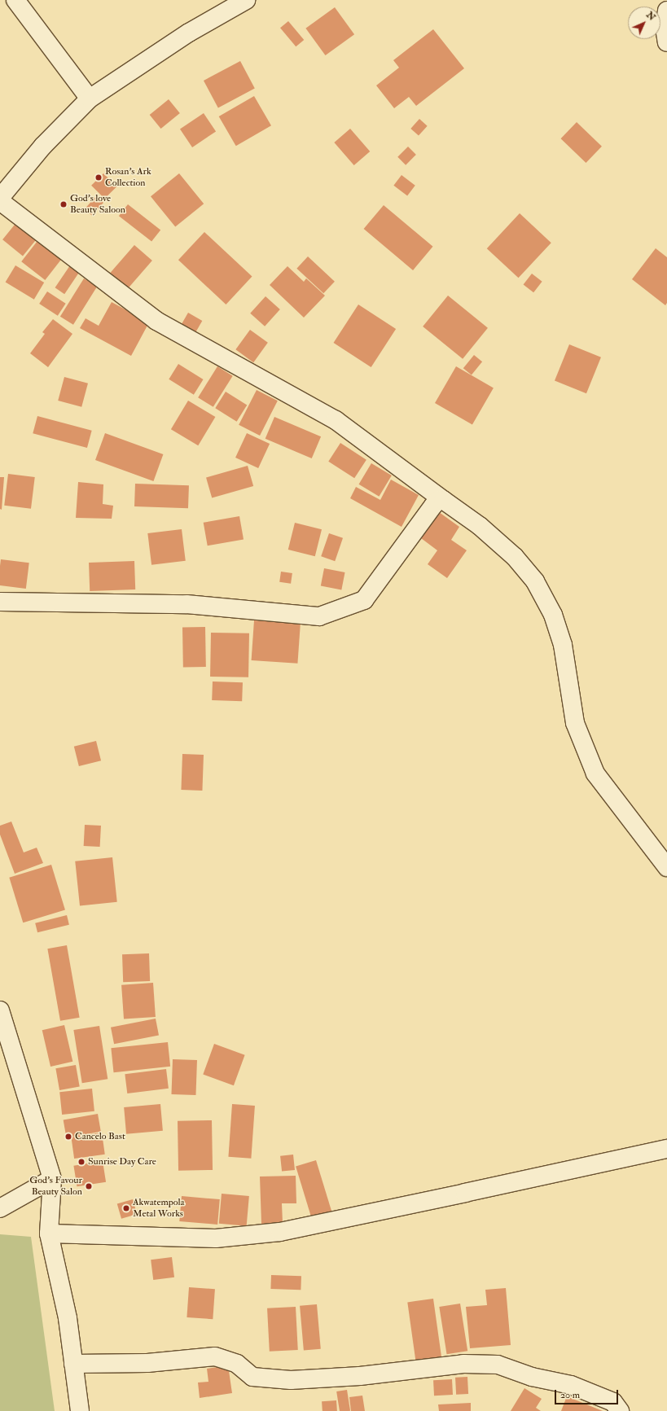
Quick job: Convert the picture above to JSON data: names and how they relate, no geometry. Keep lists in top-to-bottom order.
{
  "places": [
    "Rosan's Ark Collection",
    "God's love Beauty Saloon",
    "Cancelo Bast",
    "Sunrise Day Care",
    "God's Favour Beauty Salon",
    "Akwatempola Metal Works"
  ],
  "scale_bar": "20 m",
  "north": "top right"
}
